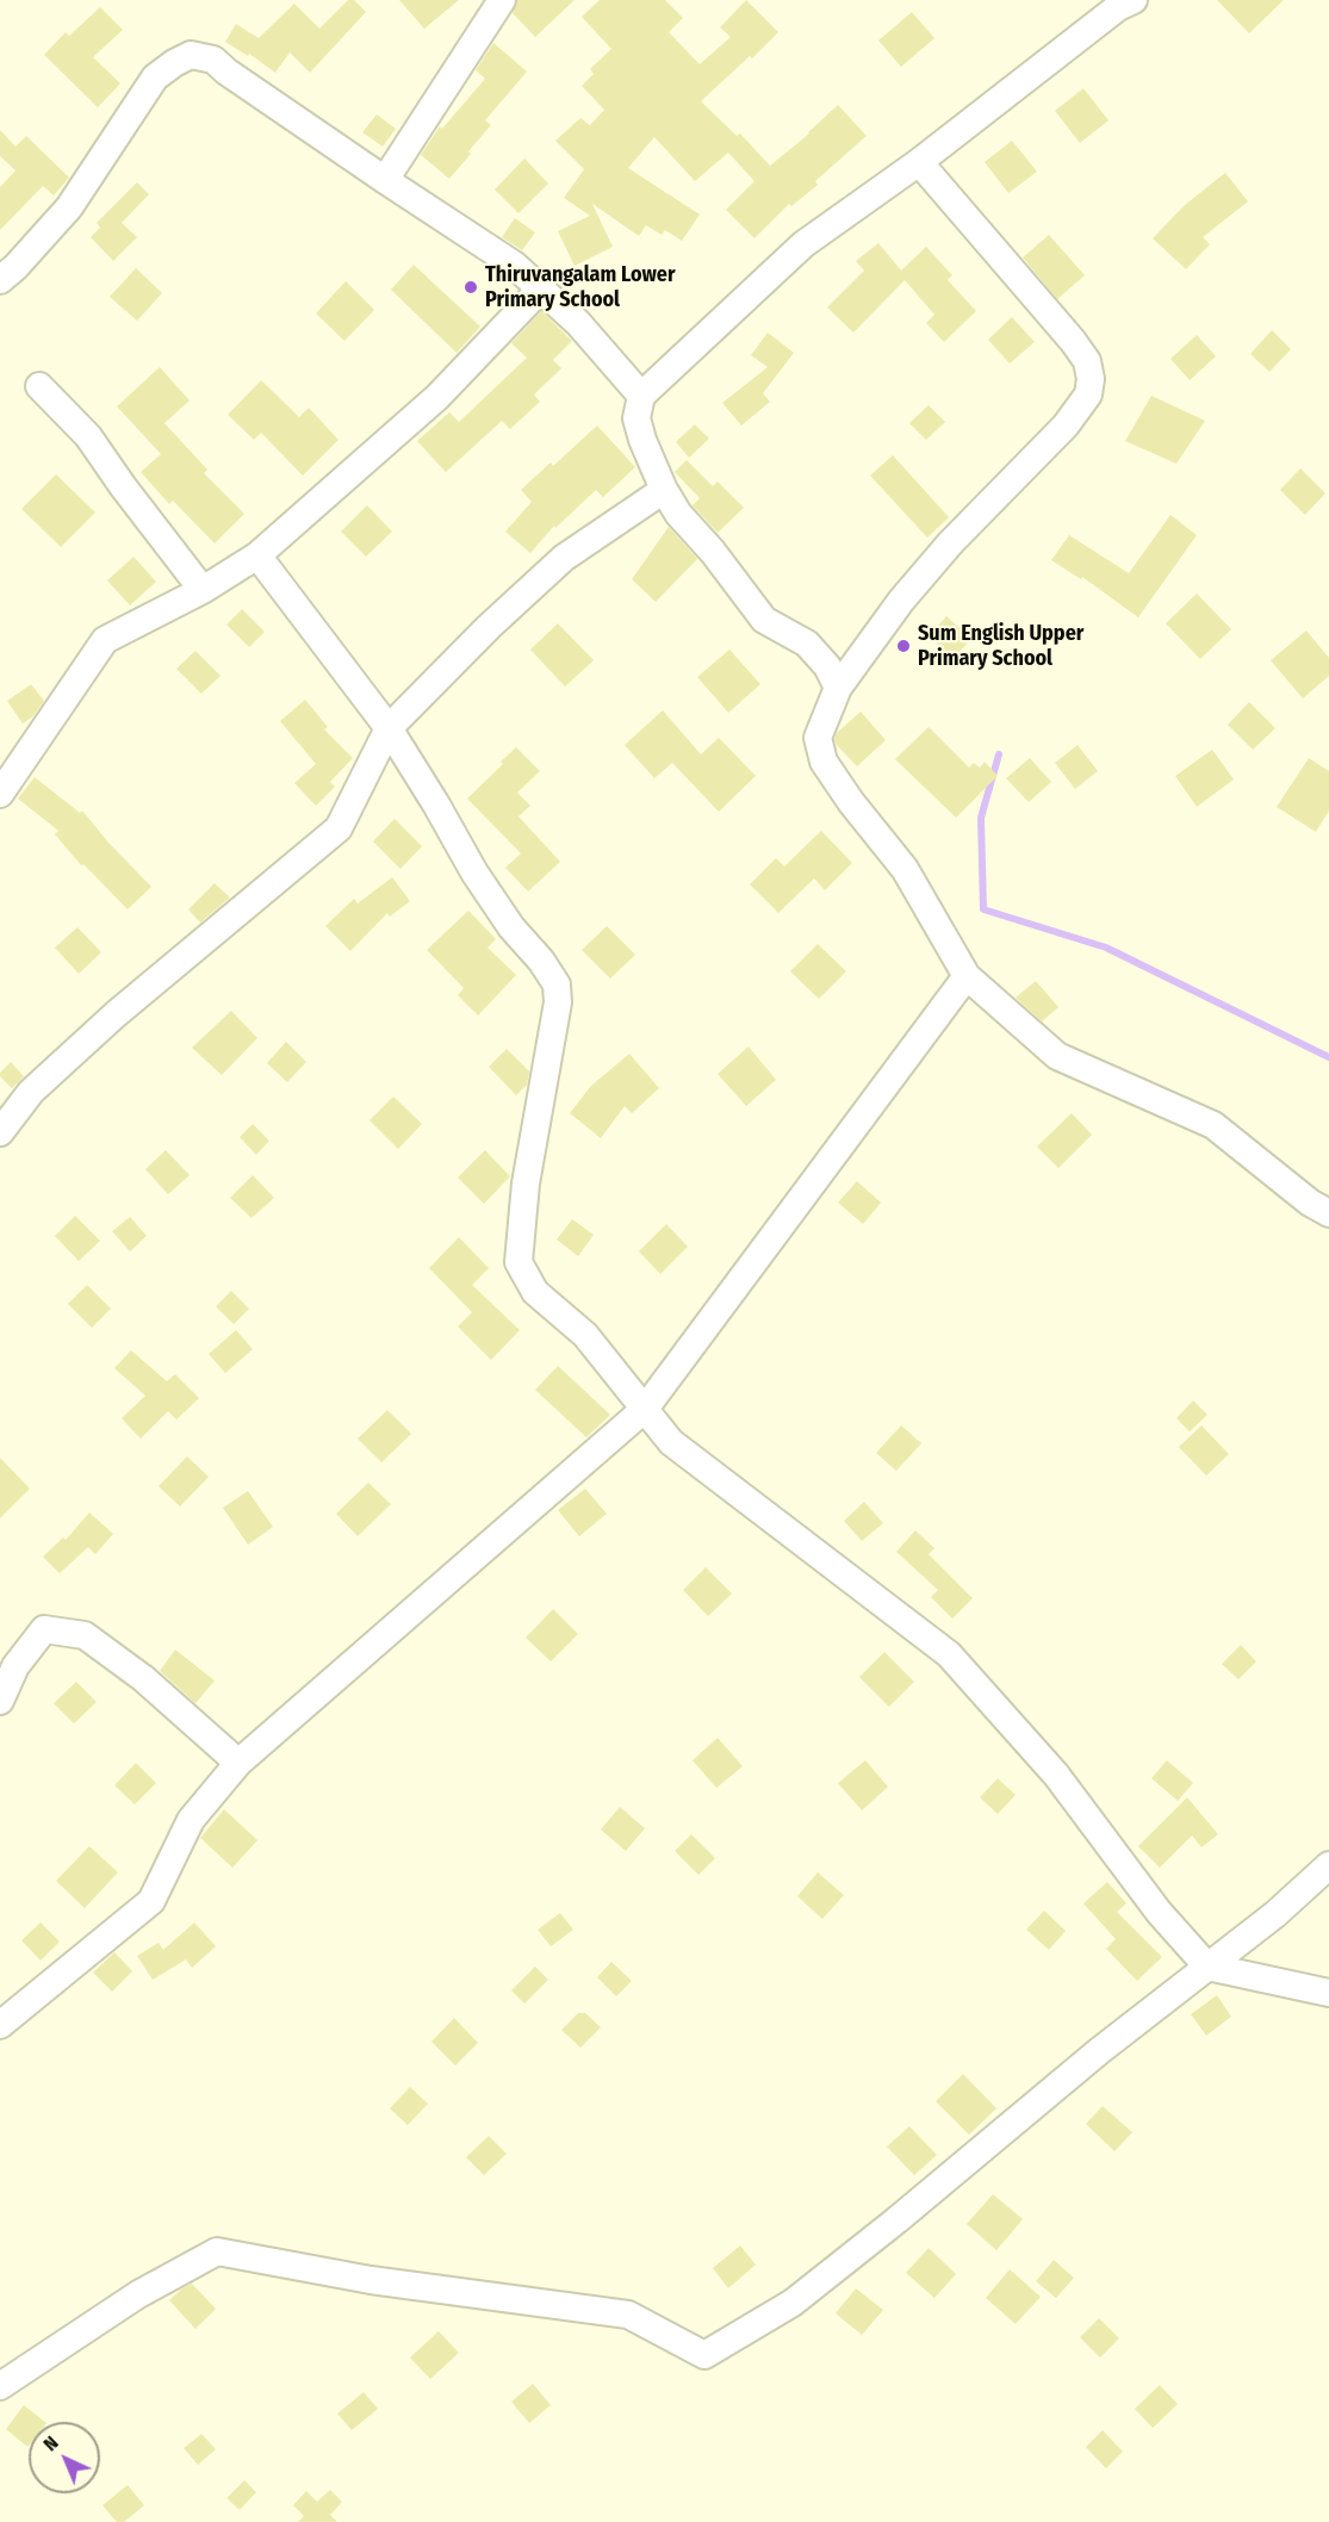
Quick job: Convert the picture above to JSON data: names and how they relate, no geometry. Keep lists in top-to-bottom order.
{
  "places": ["Thiruvangalam Lower Primary School", "Sum English Upper Primary School"],
  "north": "top left"
}
